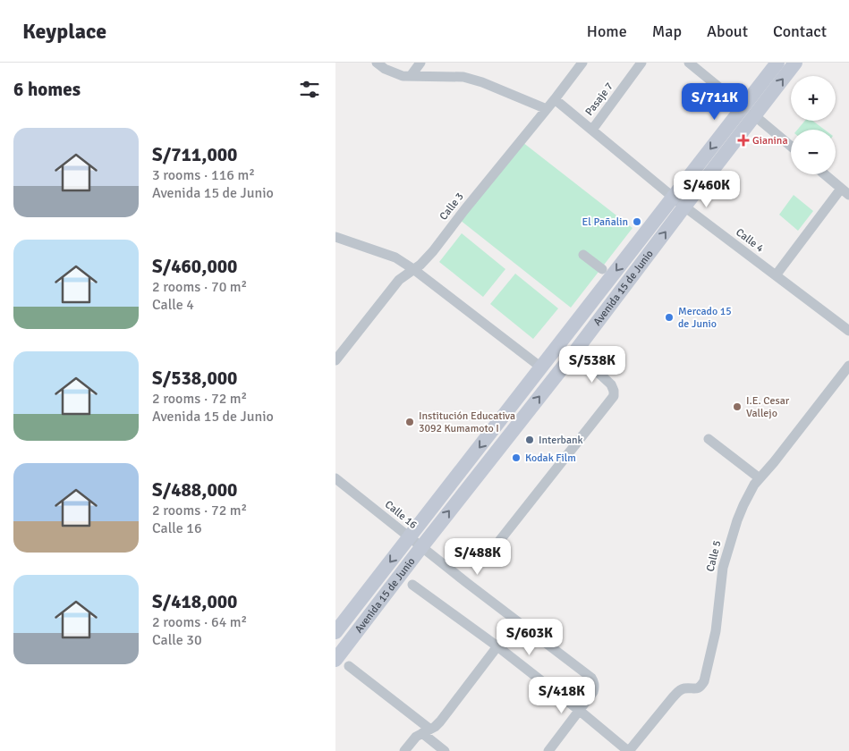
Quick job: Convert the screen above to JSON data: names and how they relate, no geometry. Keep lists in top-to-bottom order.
{
  "streets": {
    "street": [
      "Pasaje 7",
      "Calle 3",
      "Calle 4",
      "Avenida 15 de Junio",
      "Calle 16",
      "Calle 5"
    ]
  },
  "crossings": [
    ["Pasaje 7", "Calle 4"],
    ["Calle 3", "Calle 4"],
    ["Calle 4", "Avenida 15 de Junio"],
    ["Avenida 15 de Junio", "Calle 16"]
  ],
  "places": {
    "health": ["Gianina"],
    "other": [
      "El Pañalin",
      "Mercado 15 de Junio",
      "I.E. Cesar Vallejo",
      "Institución Educativa 3092 Kumamoto I",
      "Interbank",
      "Kodak Film"
    ]
  },
  "page": {
    "header": "Keyplace",
    "nav": [
      "Home",
      "Map",
      "About",
      "Contact"
    ],
    "heading": "6 homes",
    "map_buttons": ["+", "−"],
    "price": [
      "S/711K",
      "S/460K",
      "S/538K",
      "S/488K",
      "S/603K",
      "S/418K"
    ],
    "list": [
      {
        "name": "S/711,000",
        "note": "3 rooms · 116 m² · Avenida 15 de Junio"
      },
      {
        "name": "S/460,000",
        "note": "2 rooms · 70 m² · Calle 4"
      },
      {
        "name": "S/538,000",
        "note": "2 rooms · 72 m² · Avenida 15 de Junio"
      },
      {
        "name": "S/488,000",
        "note": "2 rooms · 72 m² · Calle 16"
      },
      {
        "name": "S/418,000",
        "note": "2 rooms · 64 m² · Calle 30"
      }
    ]
  }
}
